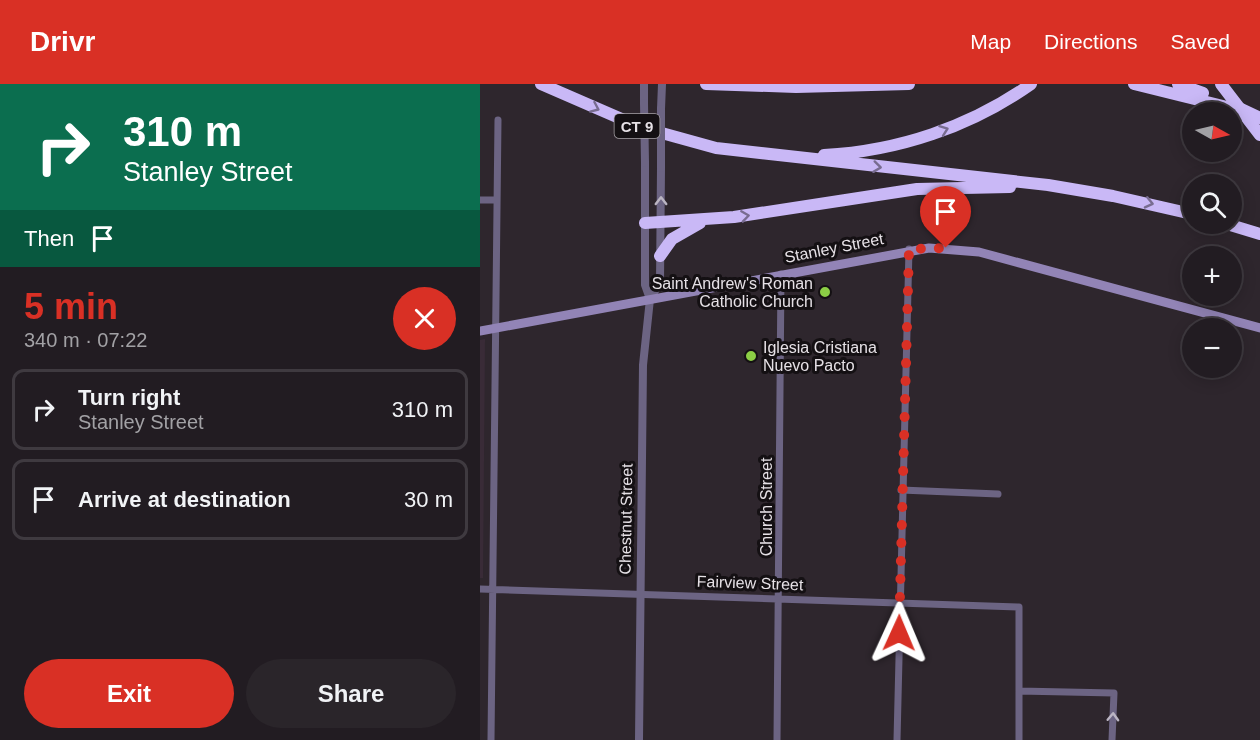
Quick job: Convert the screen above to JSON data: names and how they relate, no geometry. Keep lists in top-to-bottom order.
{
  "streets": {
    "highway": ["CT 9"],
    "main road": ["Stanley Street"],
    "street": ["Church Street", "Chestnut Street", "Fairview Street"]
  },
  "crossings": [
    ["Stanley Street", "Church Street"],
    ["Stanley Street", "Chestnut Street"],
    ["Church Street", "Fairview Street"],
    ["Chestnut Street", "Fairview Street"]
  ],
  "places": ["Saint Andrew's Roman Catholic Church", "Iglesia Cristiana Nuevo Pacto"],
  "north": "right",
  "page": {
    "header": "Drivr",
    "nav": ["Map", "Directions", "Saved"],
    "turn": ["310 m", "Stanley Street"],
    "map_buttons": ["+", "−"],
    "then": "Then",
    "heading": ["5 min", "340 m · 07:22"],
    "list": [
      {
        "name": "Turn right",
        "note": "Stanley Street",
        "value": "310 m"
      },
      {
        "name": "Arrive at destination",
        "value": "30 m"
      }
    ],
    "buttons": ["Exit", "Share"]
  }
}
